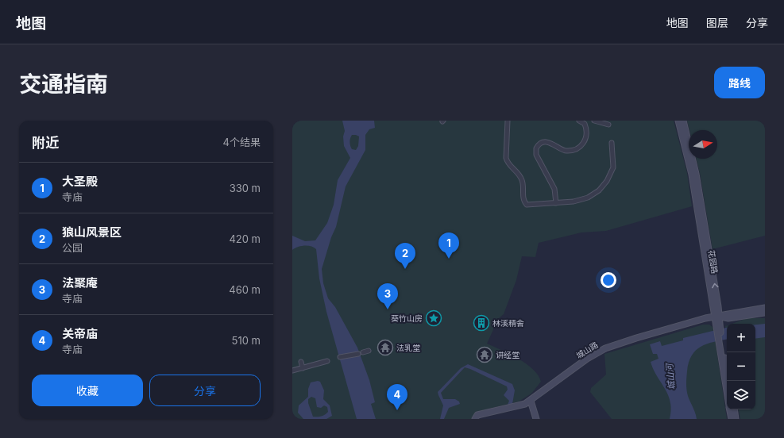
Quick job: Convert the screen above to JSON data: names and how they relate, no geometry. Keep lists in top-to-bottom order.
{
  "streets": {
    "main road": ["花园路", "城山路"]
  },
  "crossings": [
    ["花园路", "城山路"]
  ],
  "water": ["城山河"],
  "places": {
    "place": ["葵竹山房"],
    "building": ["林溪精舍"],
    "temple": ["法乳堂", "讲经堂"]
  },
  "north": "right",
  "page": {
    "header": "地图",
    "nav": ["地图", "图层", "分享"],
    "title": "交通指南",
    "buttons": [
      "路线",
      ["收藏", "分享"]
    ],
    "heading": ["附近", "4个结果"],
    "list": [
      {
        "mark": "1",
        "name": "大圣殿",
        "note": "寺庙",
        "value": "330 m"
      },
      {
        "mark": "2",
        "name": "狼山风景区",
        "note": "公园",
        "value": "420 m"
      },
      {
        "mark": "3",
        "name": "法聚庵",
        "note": "寺庙",
        "value": "460 m"
      },
      {
        "mark": "4",
        "name": "关帝庙",
        "note": "寺庙",
        "value": "510 m"
      }
    ],
    "pins": [
      "1",
      "2",
      "3",
      "4"
    ],
    "map_buttons": ["+", "−"]
  }
}
